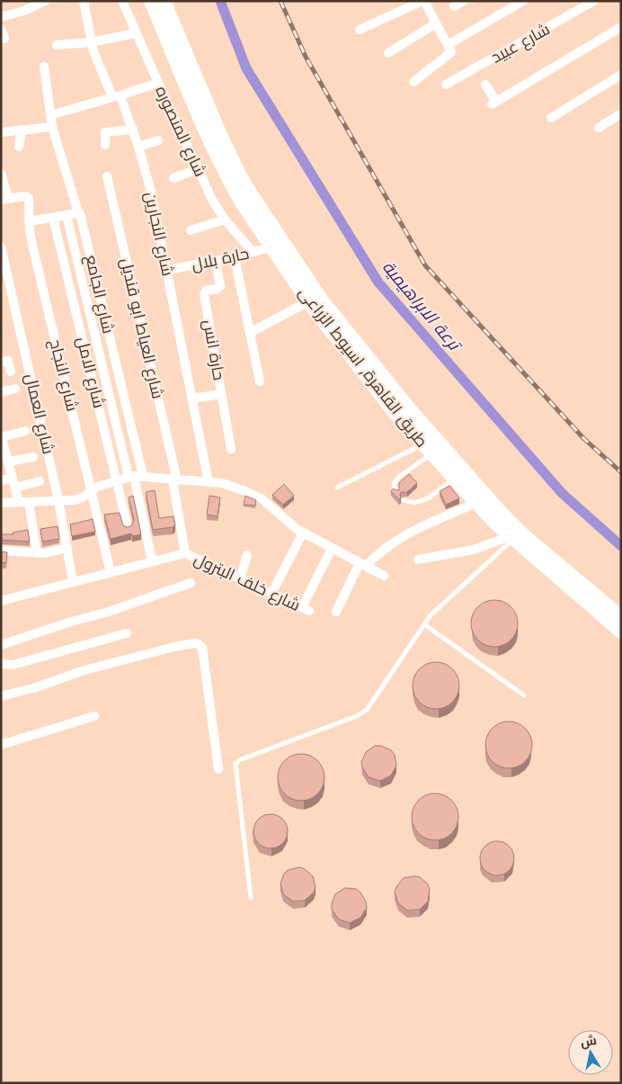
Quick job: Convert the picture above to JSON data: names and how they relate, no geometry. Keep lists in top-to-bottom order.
{
  "streets": {
    "highway": ["طريق القاهرة, اسيوط الزراعى"],
    "street": [
      "شارع عبيد",
      "شارع المنصوره",
      "شارع النجارين",
      "حارة بلال",
      "شارع الجامع",
      "شارع العياط ابو قنديل",
      "حارة انس",
      "شارع الامل",
      "شارع النجاح",
      "شارع العمال",
      "شارع خلف البترول"
    ]
  },
  "crossings": [
    ["شارع المنصوره", "حارة بلال"],
    ["شارع النجارين", "حارة بلال"],
    ["حارة بلال", "حارة انس"],
    ["حارة بلال", "طريق القاهرة, اسيوط الزراعى"],
    ["شارع العياط ابو قنديل", "شارع خلف البترول"]
  ],
  "water": ["ترعة الابراهيمية"],
  "north": "top"
}
